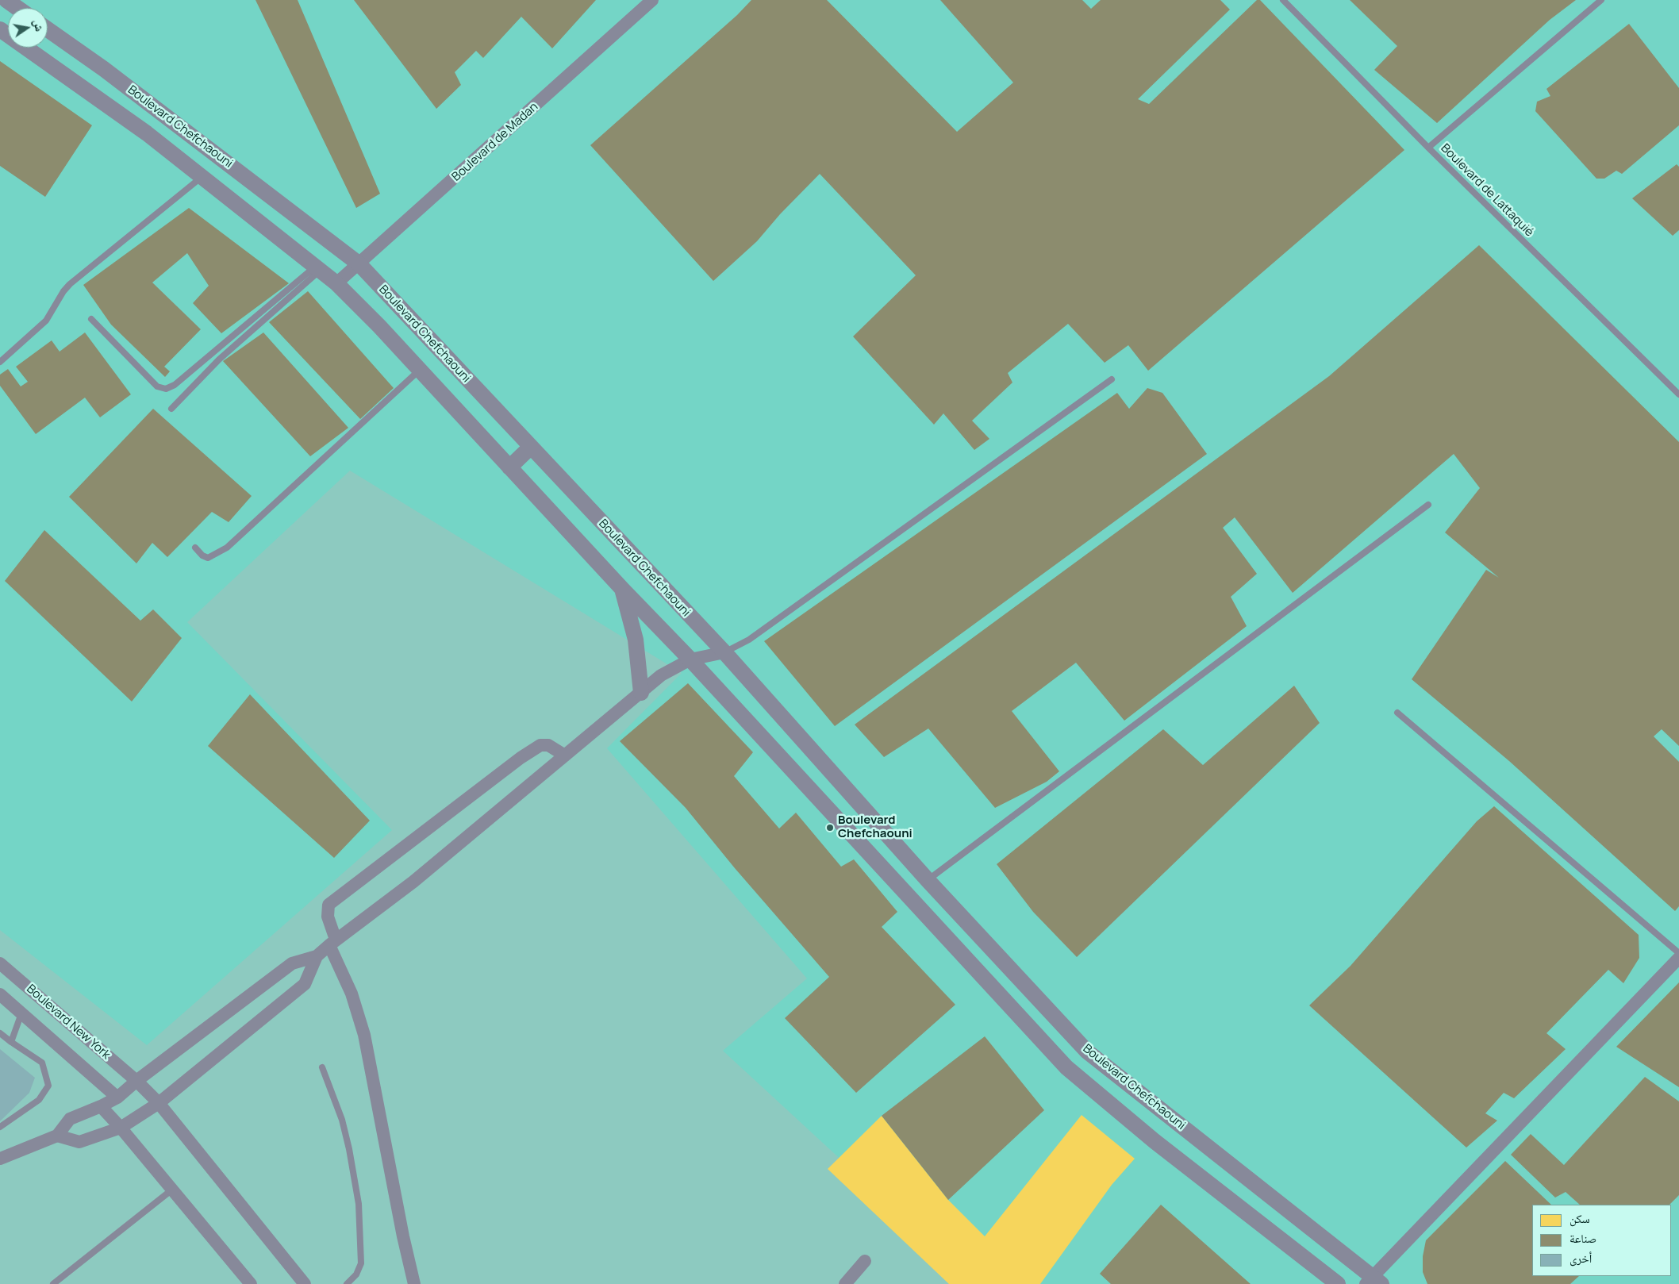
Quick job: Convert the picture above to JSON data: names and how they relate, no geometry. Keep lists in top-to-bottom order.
{
  "streets": {
    "street": ["Boulevard Chefchaouni", "Boulevard de Madan", "Boulevard New York"],
    "lane": ["Boulevard de Lattaquié"]
  },
  "crossings": [
    ["Boulevard Chefchaouni", "Boulevard de Madan"]
  ],
  "places": ["Boulevard Chefchaouni"],
  "legend": ["سكن", "صناعة", "أخرى"],
  "north": "right"
}
